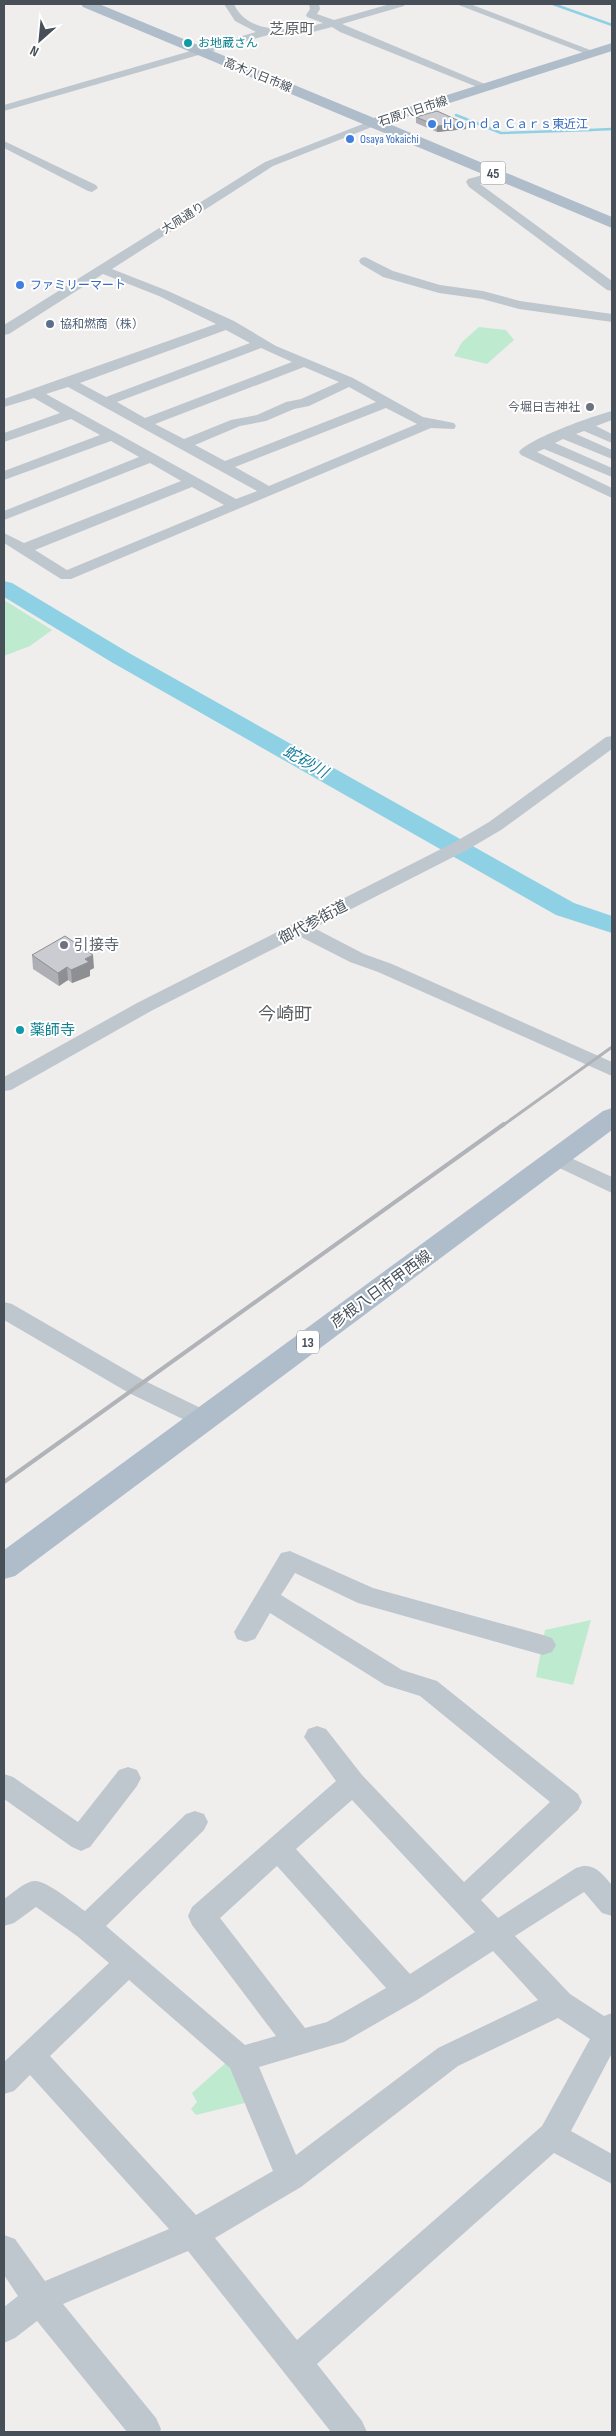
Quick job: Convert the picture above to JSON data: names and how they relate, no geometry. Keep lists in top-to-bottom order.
{
  "streets": {
    "main road": [
      "高木八日市線",
      "石原八日市線",
      "45",
      "彦根八日市甲西線",
      "13"
    ],
    "street": ["大凧通り", "御代参街道"]
  },
  "crossings": [
    ["高木八日市線", "石原八日市線"],
    ["高木八日市線", "大凧通り"],
    ["石原八日市線", "大凧通り"]
  ],
  "districts": ["芝原町", "今崎町"],
  "water": ["蛇砂川"],
  "places": [
    "お地蔵さん",
    "Ｈｏｎｄａ Ｃａｒｓ東近江",
    "Osaya Yokaichi",
    "ファミリーマート",
    "協和燃商（株）",
    "今堀日吉神社",
    "引接寺",
    "薬師寺"
  ],
  "north": "bottom left"
}
